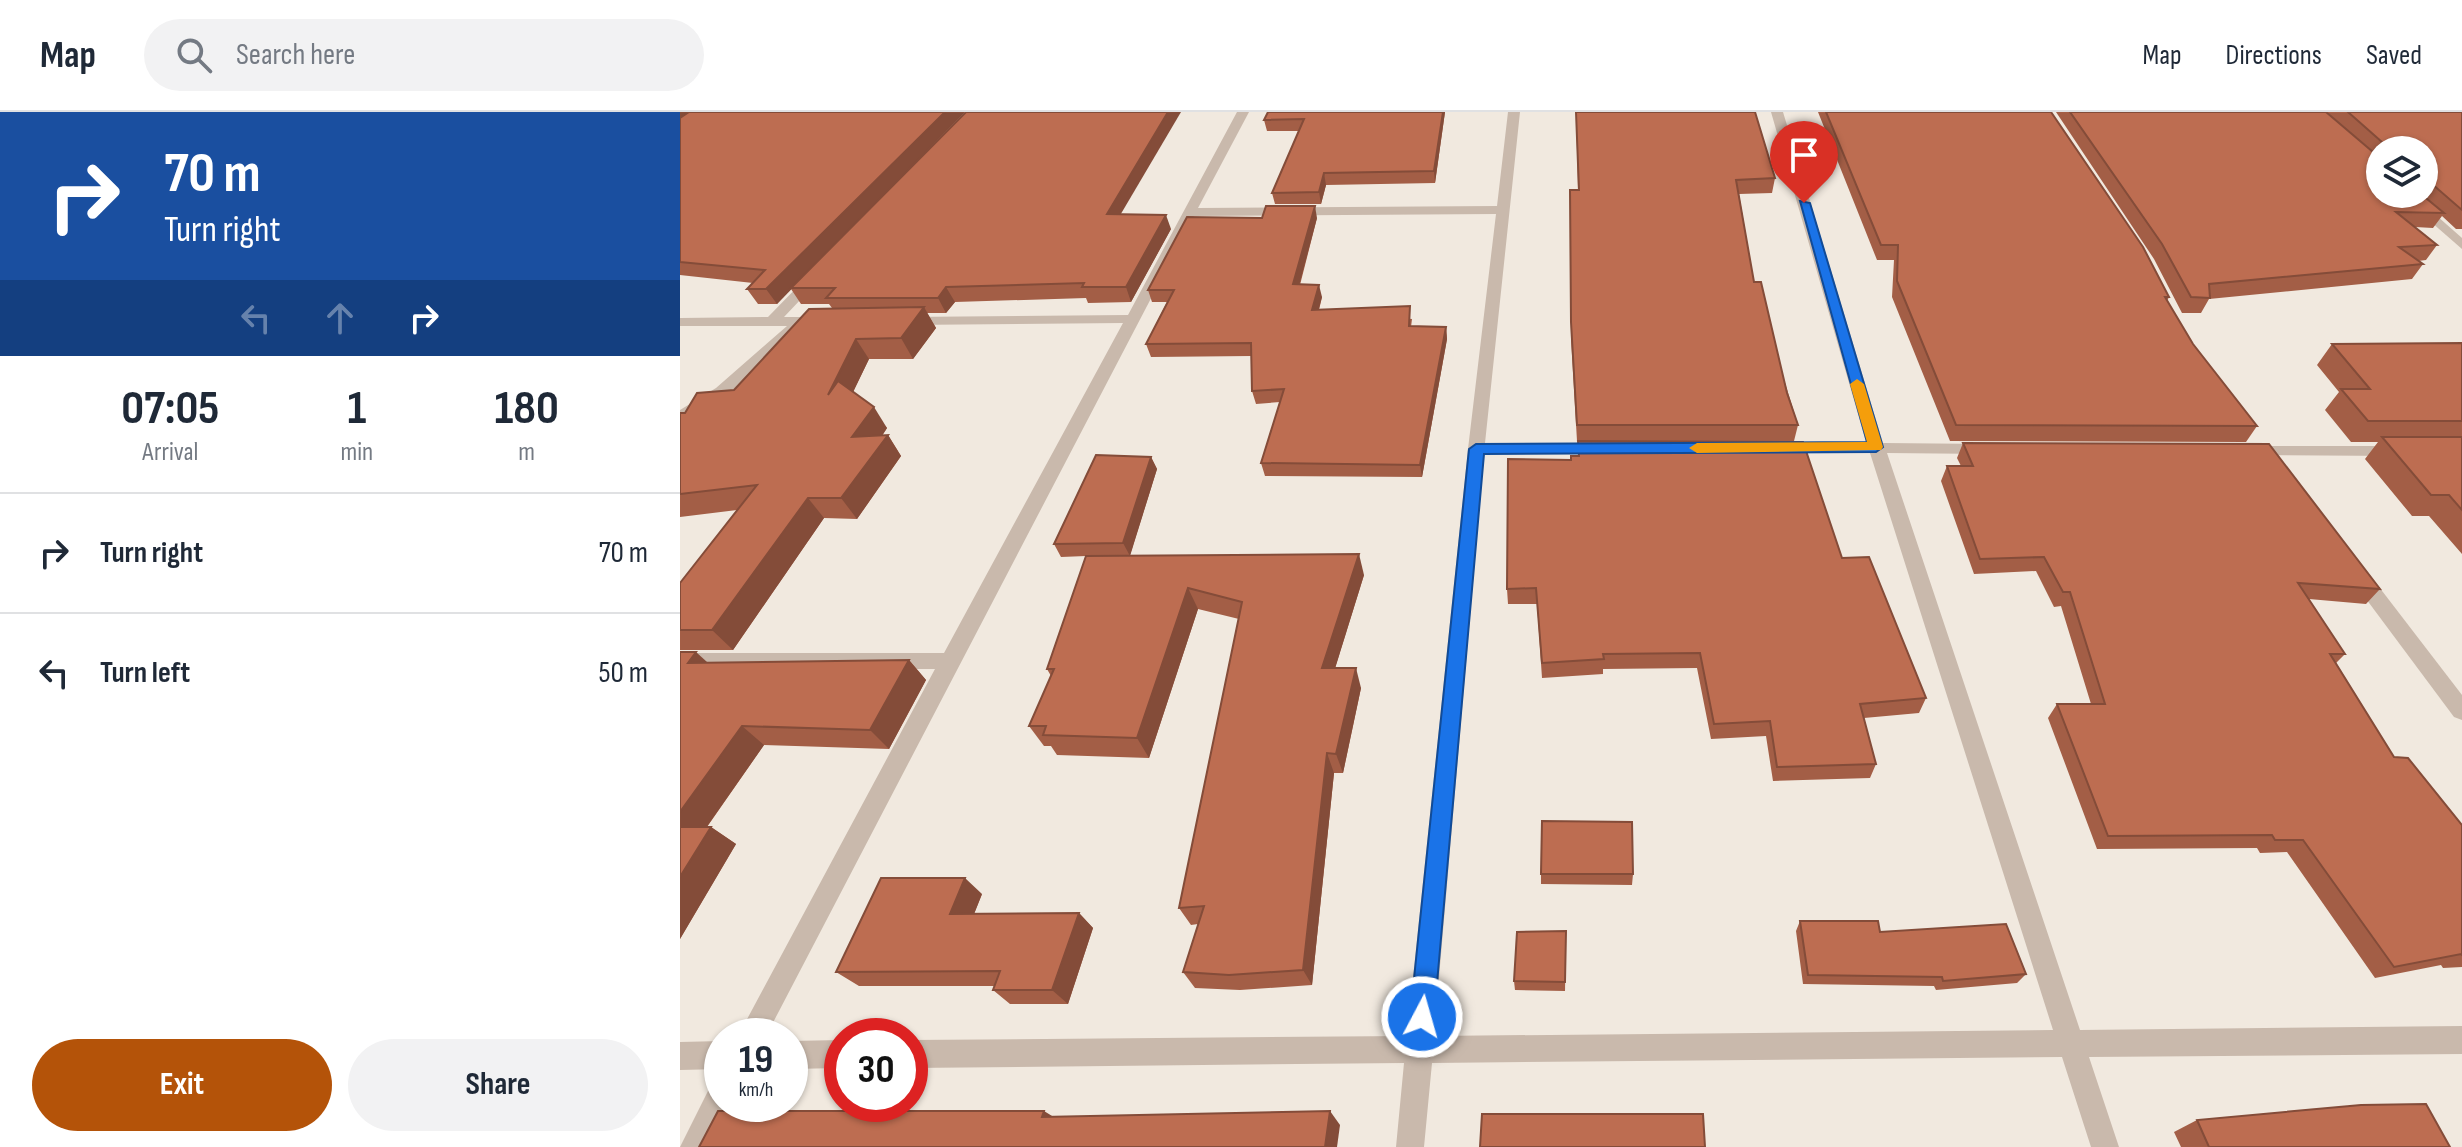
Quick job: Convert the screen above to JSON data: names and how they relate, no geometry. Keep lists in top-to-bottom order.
{
  "page": {
    "header": "Map",
    "search": "Search here",
    "nav": ["Map", "Directions", "Saved"],
    "turn": ["70 m", "Turn right"],
    "eta": [
      "07:05",
      "Arrival",
      "1",
      "min",
      "180",
      "m"
    ],
    "list": [
      {
        "name": "Turn right",
        "value": "70 m"
      },
      {
        "name": "Turn left",
        "value": "50 m"
      }
    ],
    "speed": "19 km/h",
    "limit": "30",
    "buttons": ["Exit", "Share"]
  }
}
